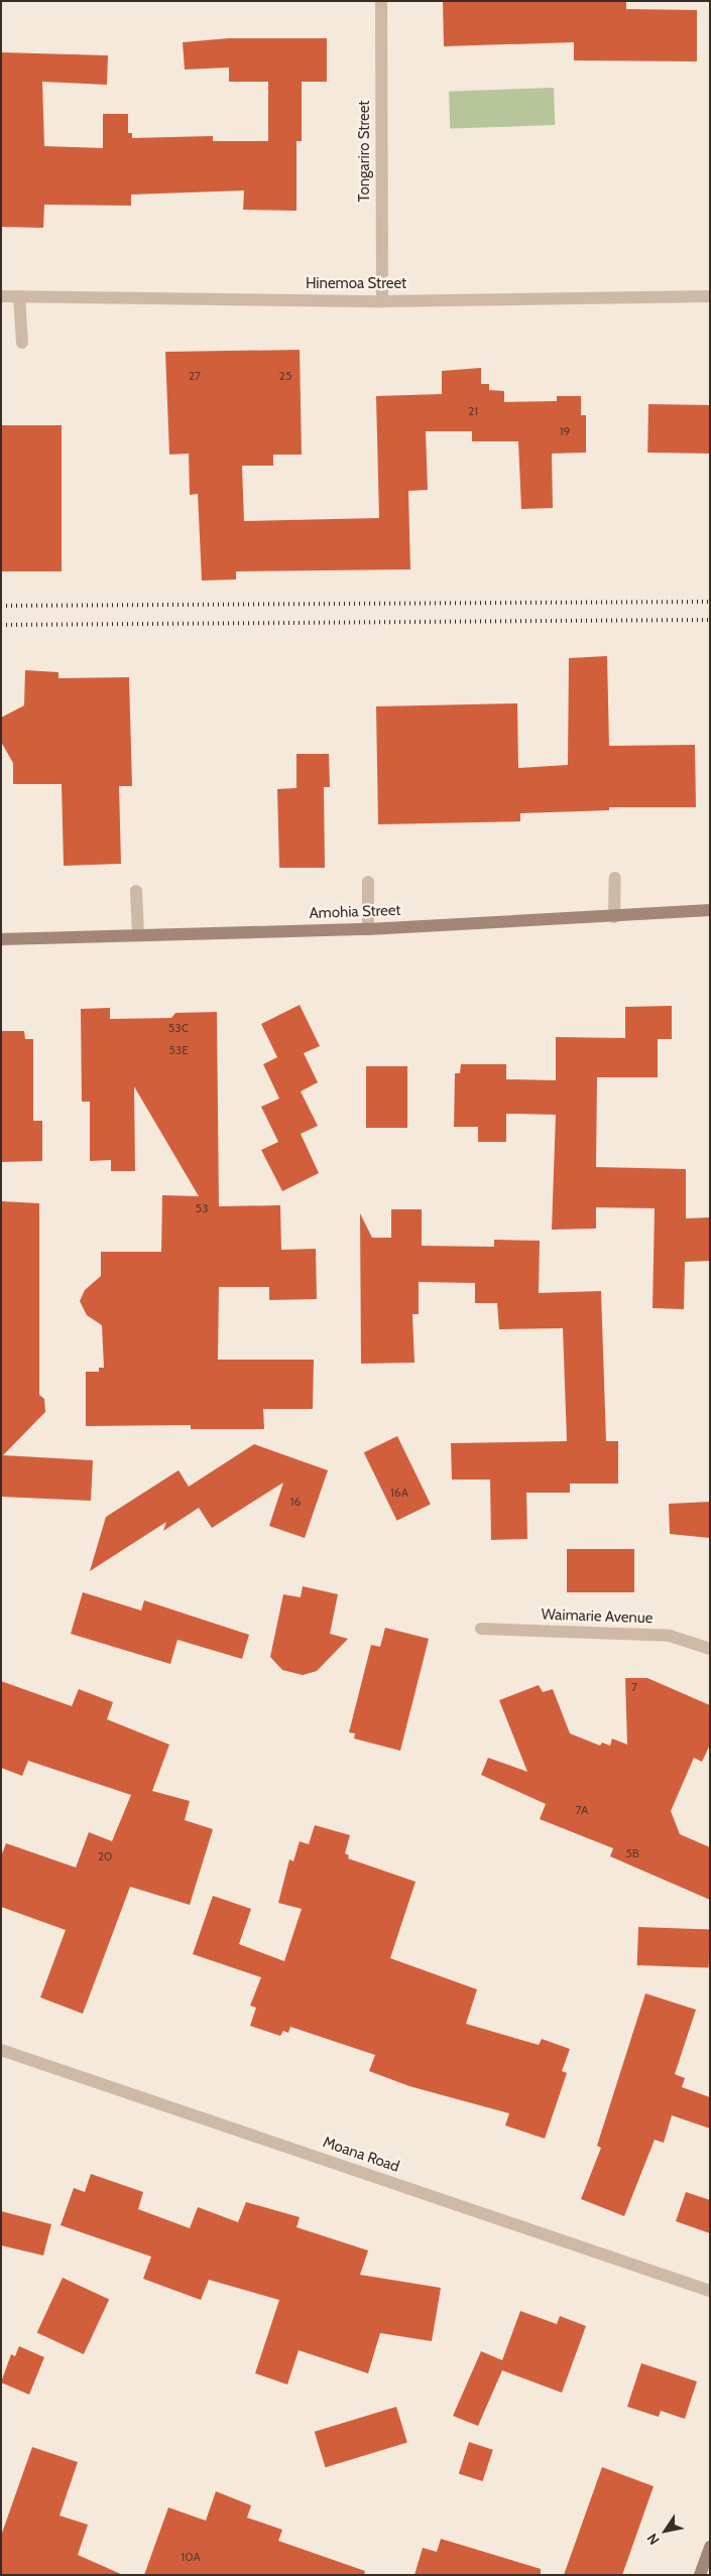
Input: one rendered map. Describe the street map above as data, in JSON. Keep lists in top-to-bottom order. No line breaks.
{"streets":{"main road":["Amohia Street"],"street":["Tongariro Street","Hinemoa Street","Waimarie Avenue","Moana Road"]},"crossings":[["Tongariro Street","Hinemoa Street"]],"house_numbers":["27","25","21","19","53C","53E","53","16A","16","7","7A","5B","20","10A"],"north":"bottom left"}
